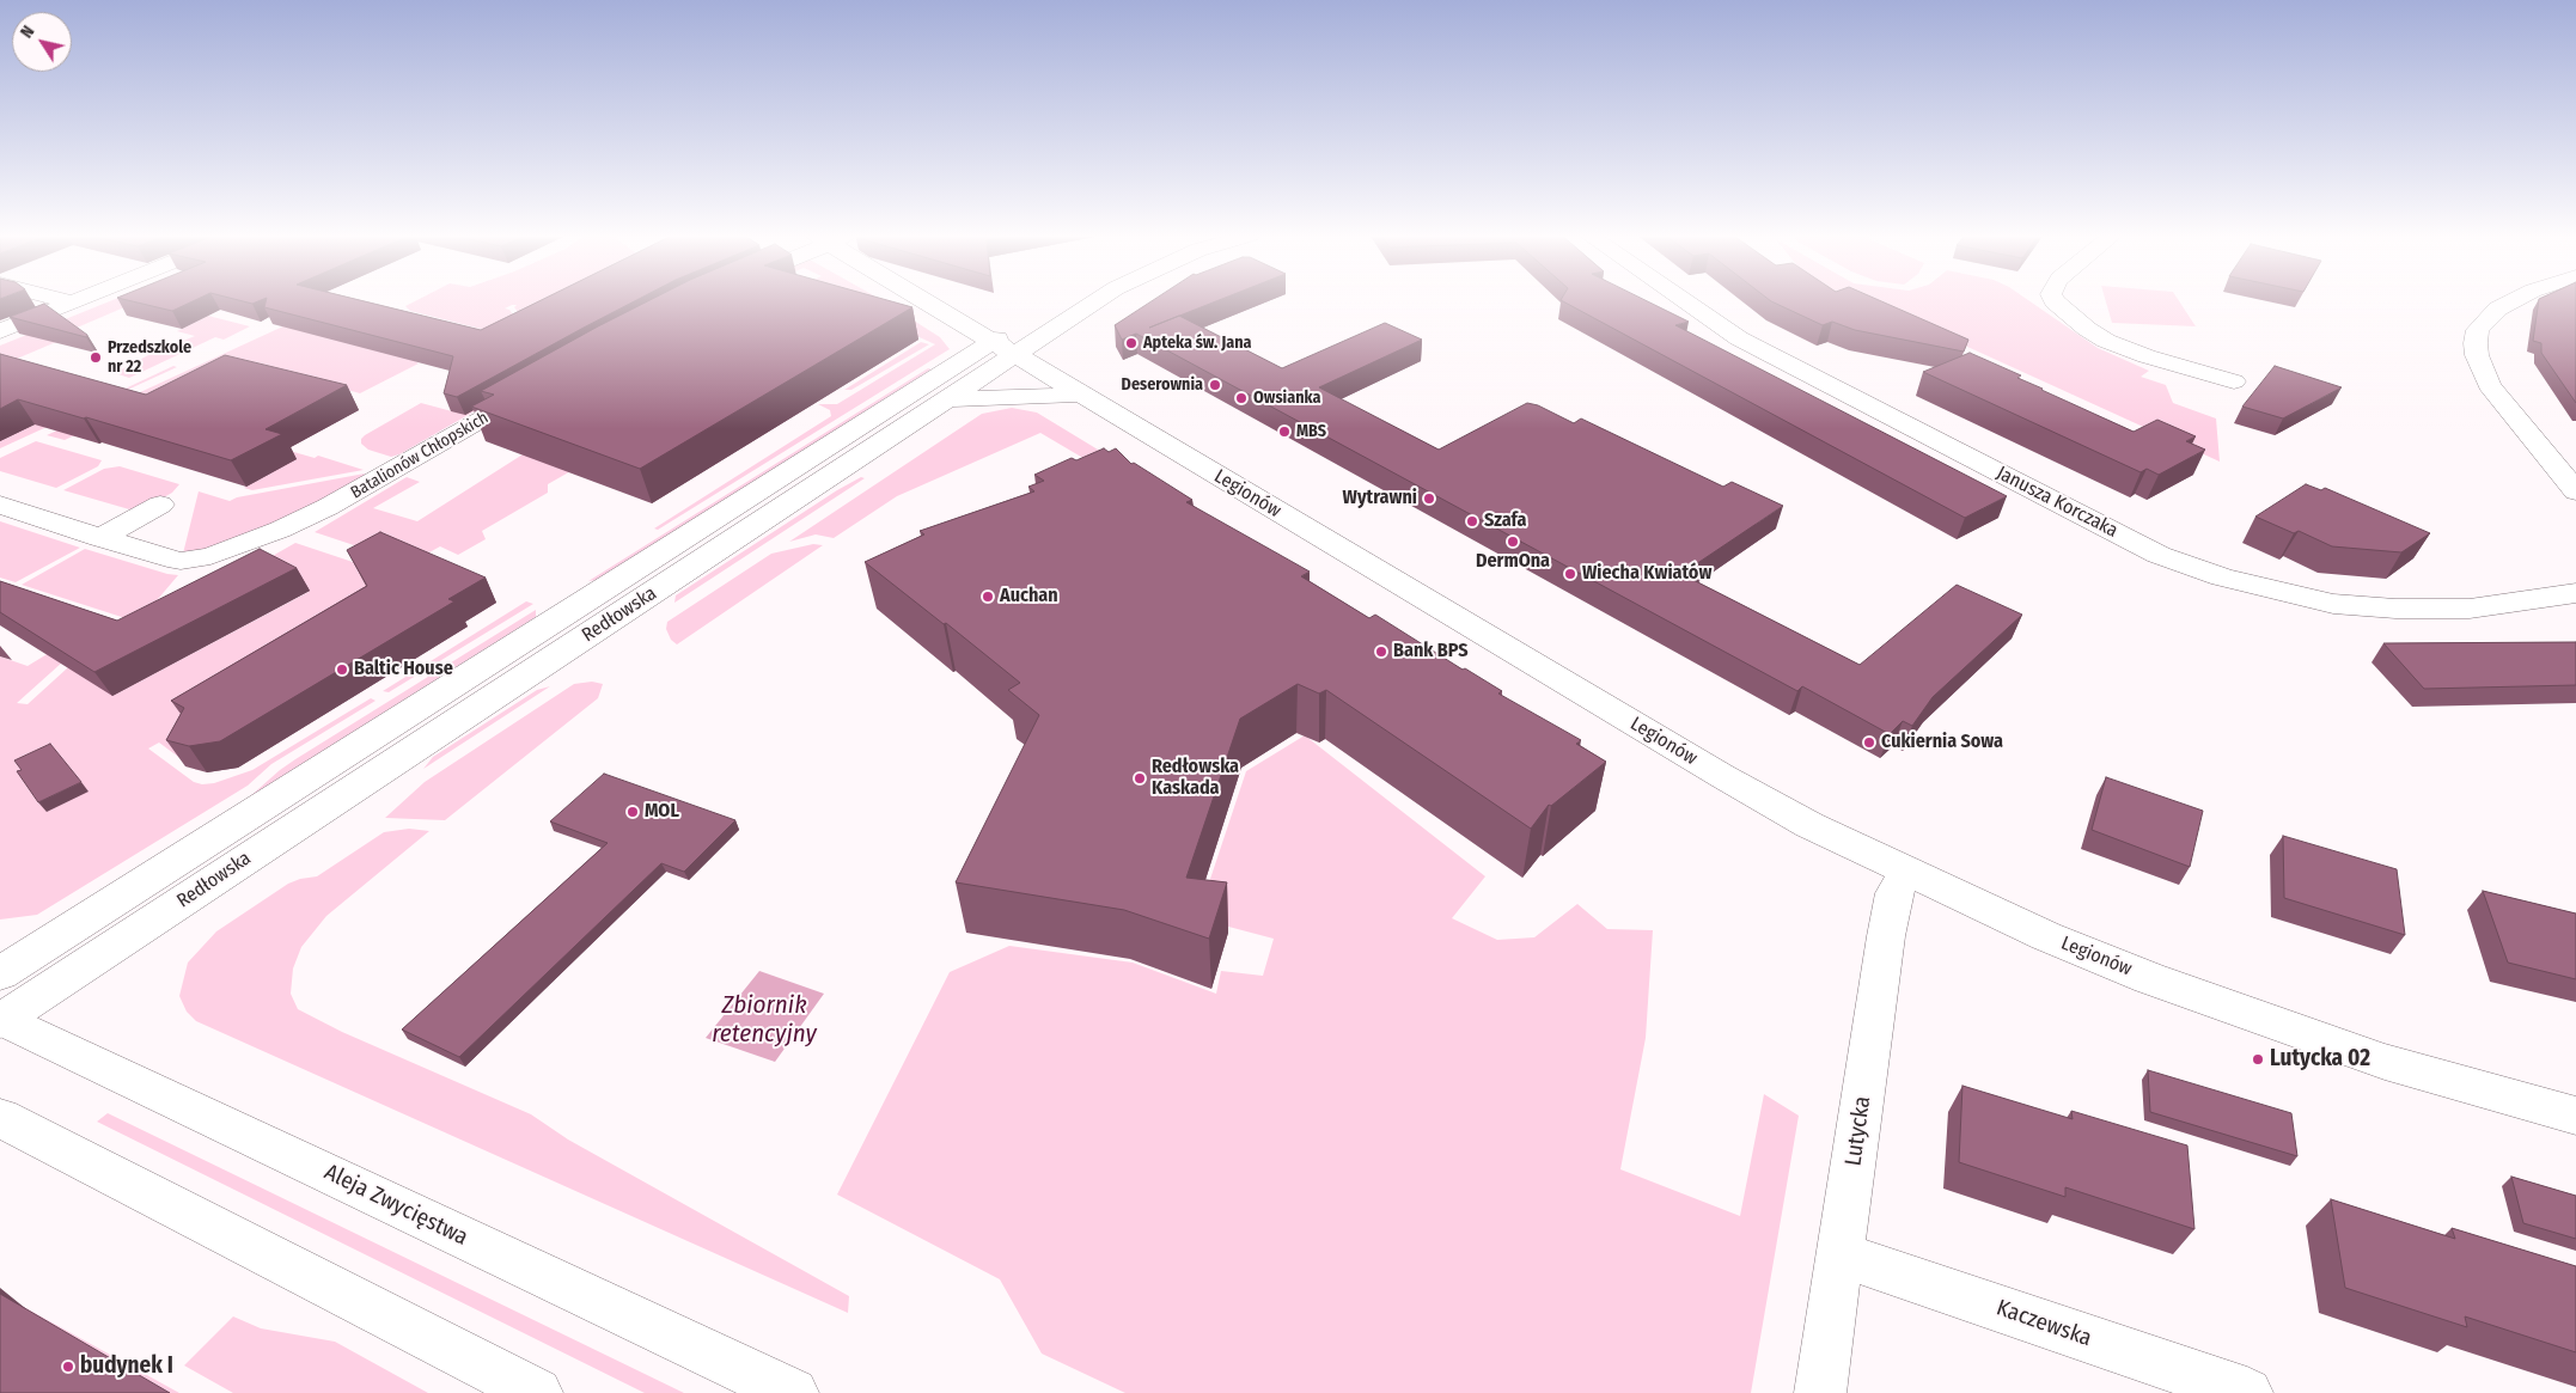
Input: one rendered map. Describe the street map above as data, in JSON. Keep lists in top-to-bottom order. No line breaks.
{"streets":{"street":["Batalionów Chłopskich","Legionów","Janusza Korczaka","Redłowska","Lutycka","Aleja Zwycięstwa","Kaczewska"]},"crossings":[["Legionów","Redłowska"],["Legionów","Lutycka"],["Redłowska","Aleja Zwycięstwa"],["Lutycka","Kaczewska"]],"water":["Zbiornik retencyjny"],"places":["Apteka św. Jana","Przedszkole nr 22","Deserownia","Owsianka","MBS","Wytrawni","Szafa","DermOna","Wiecha Kwiatów","Auchan","Bank BPS","Baltic House","Cukiernia Sowa","Redłowska Kaskada","MOL","Lutycka 02","budynek I"],"north":"top left"}
